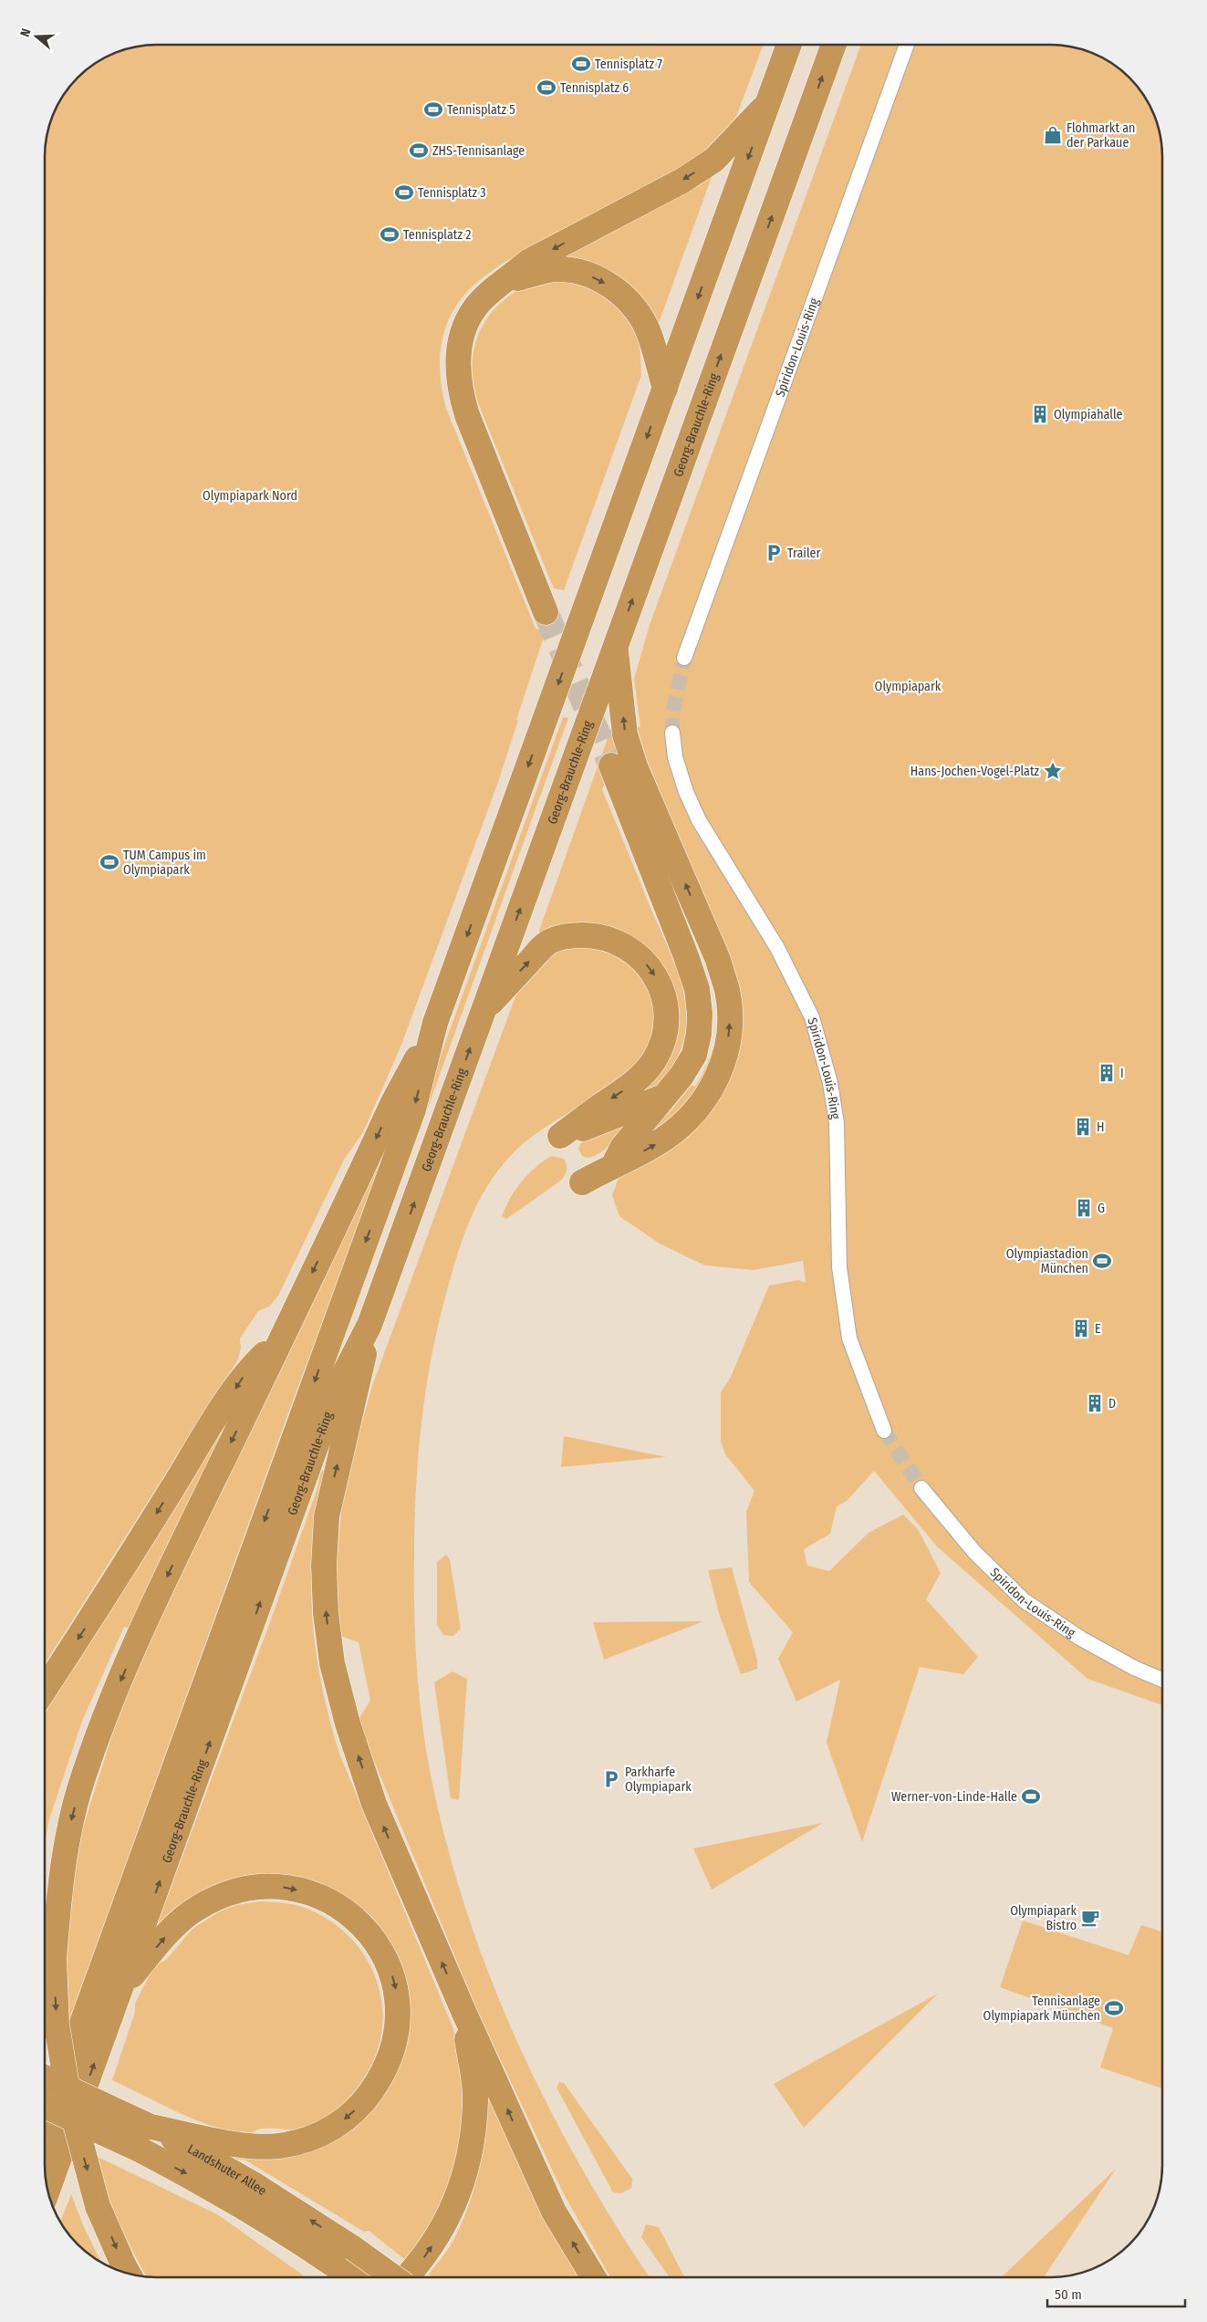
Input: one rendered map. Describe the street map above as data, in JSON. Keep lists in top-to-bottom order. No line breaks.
{"streets":{"highway":["Georg-Brauchle-Ring","Landshuter Allee"],"street":["Spiridon-Louis-Ring"]},"parks":["Olympiapark Nord","Olympiapark"],"places":{"sports":["Tennisplatz 7","Tennisplatz 6","Tennisplatz 5","ZHS-Tennisanlage","Tennisplatz 3","Tennisplatz 2","TUM Campus im Olympiapark","Olympiastadion München","Werner-von-Linde-Halle","Tennisanlage Olympiapark München"],"shop":["Flohmarkt an der Parkaue"],"building":["Olympiahalle","I","H","G","E","D"],"parking":["Trailer","Parkharfe Olympiapark"],"place":["Hans-Jochen-Vogel-Platz"],"cafe":["Olympiapark Bistro"]},"scale_bar":"50 m","north":"left"}
